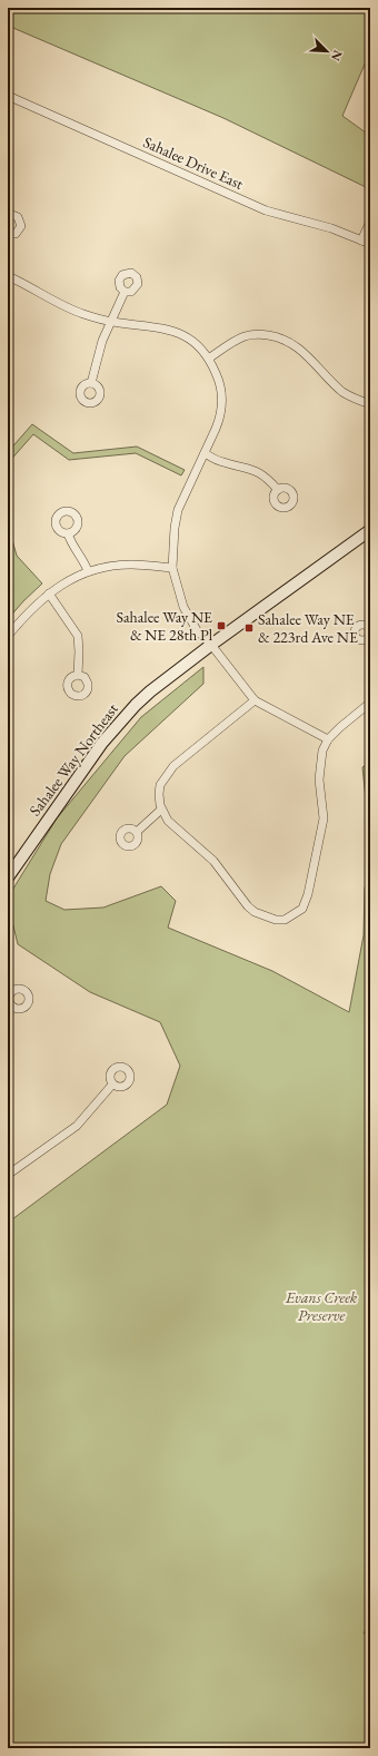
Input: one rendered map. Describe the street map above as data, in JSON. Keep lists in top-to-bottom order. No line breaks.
{"streets":{"main road":["Sahalee Way Northeast"],"street":["Sahalee Drive East"]},"parks":["Evans Creek Preserve"],"places":{"transit":["Sahalee Way NE & NE 28th Pl","Sahalee Way NE & 223rd Ave NE"]},"north":"bottom right"}
